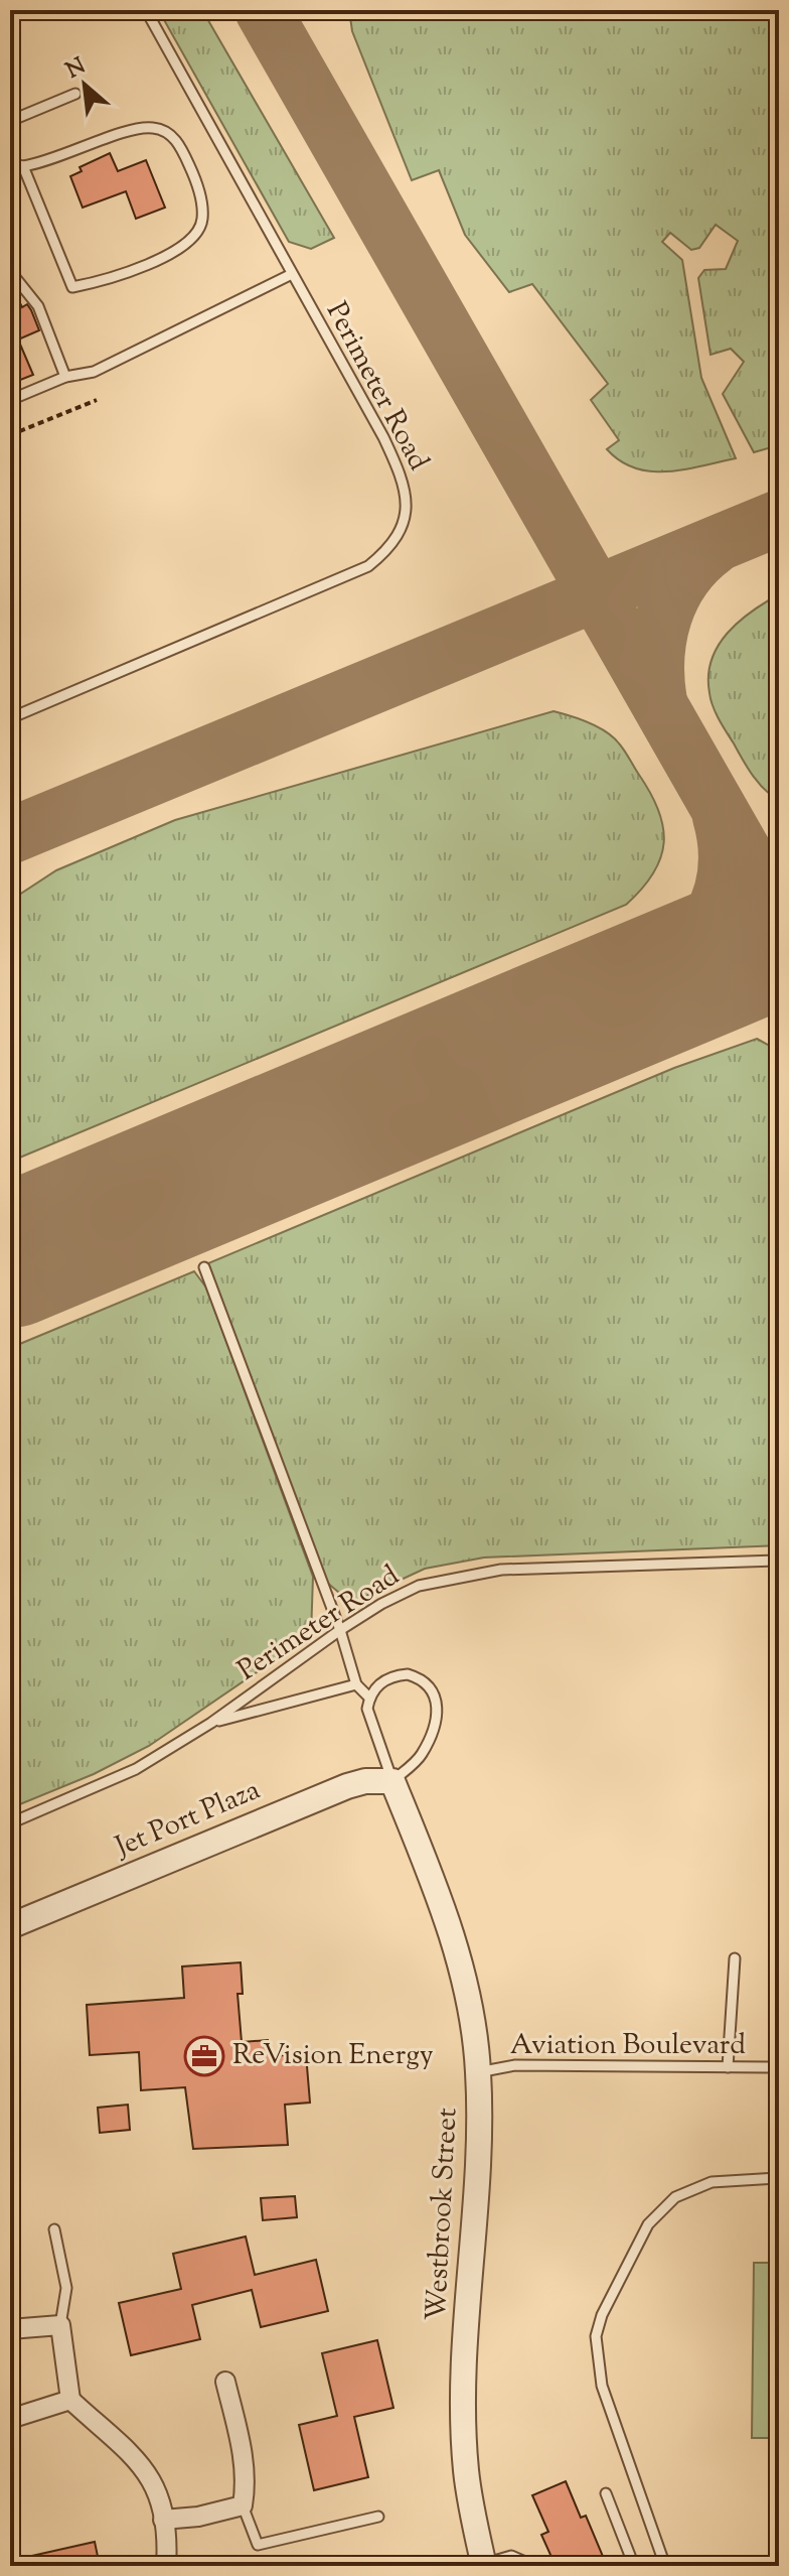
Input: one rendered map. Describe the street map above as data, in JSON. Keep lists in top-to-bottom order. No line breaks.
{"streets":{"street":["Jet Port Plaza","Westbrook Street"],"lane":["Perimeter Road","Aviation Boulevard"]},"crossings":[["Jet Port Plaza","Westbrook Street"],["Aviation Boulevard","Westbrook Street"]],"places":{"office":["ReVision Energy"]},"north":"top left"}
